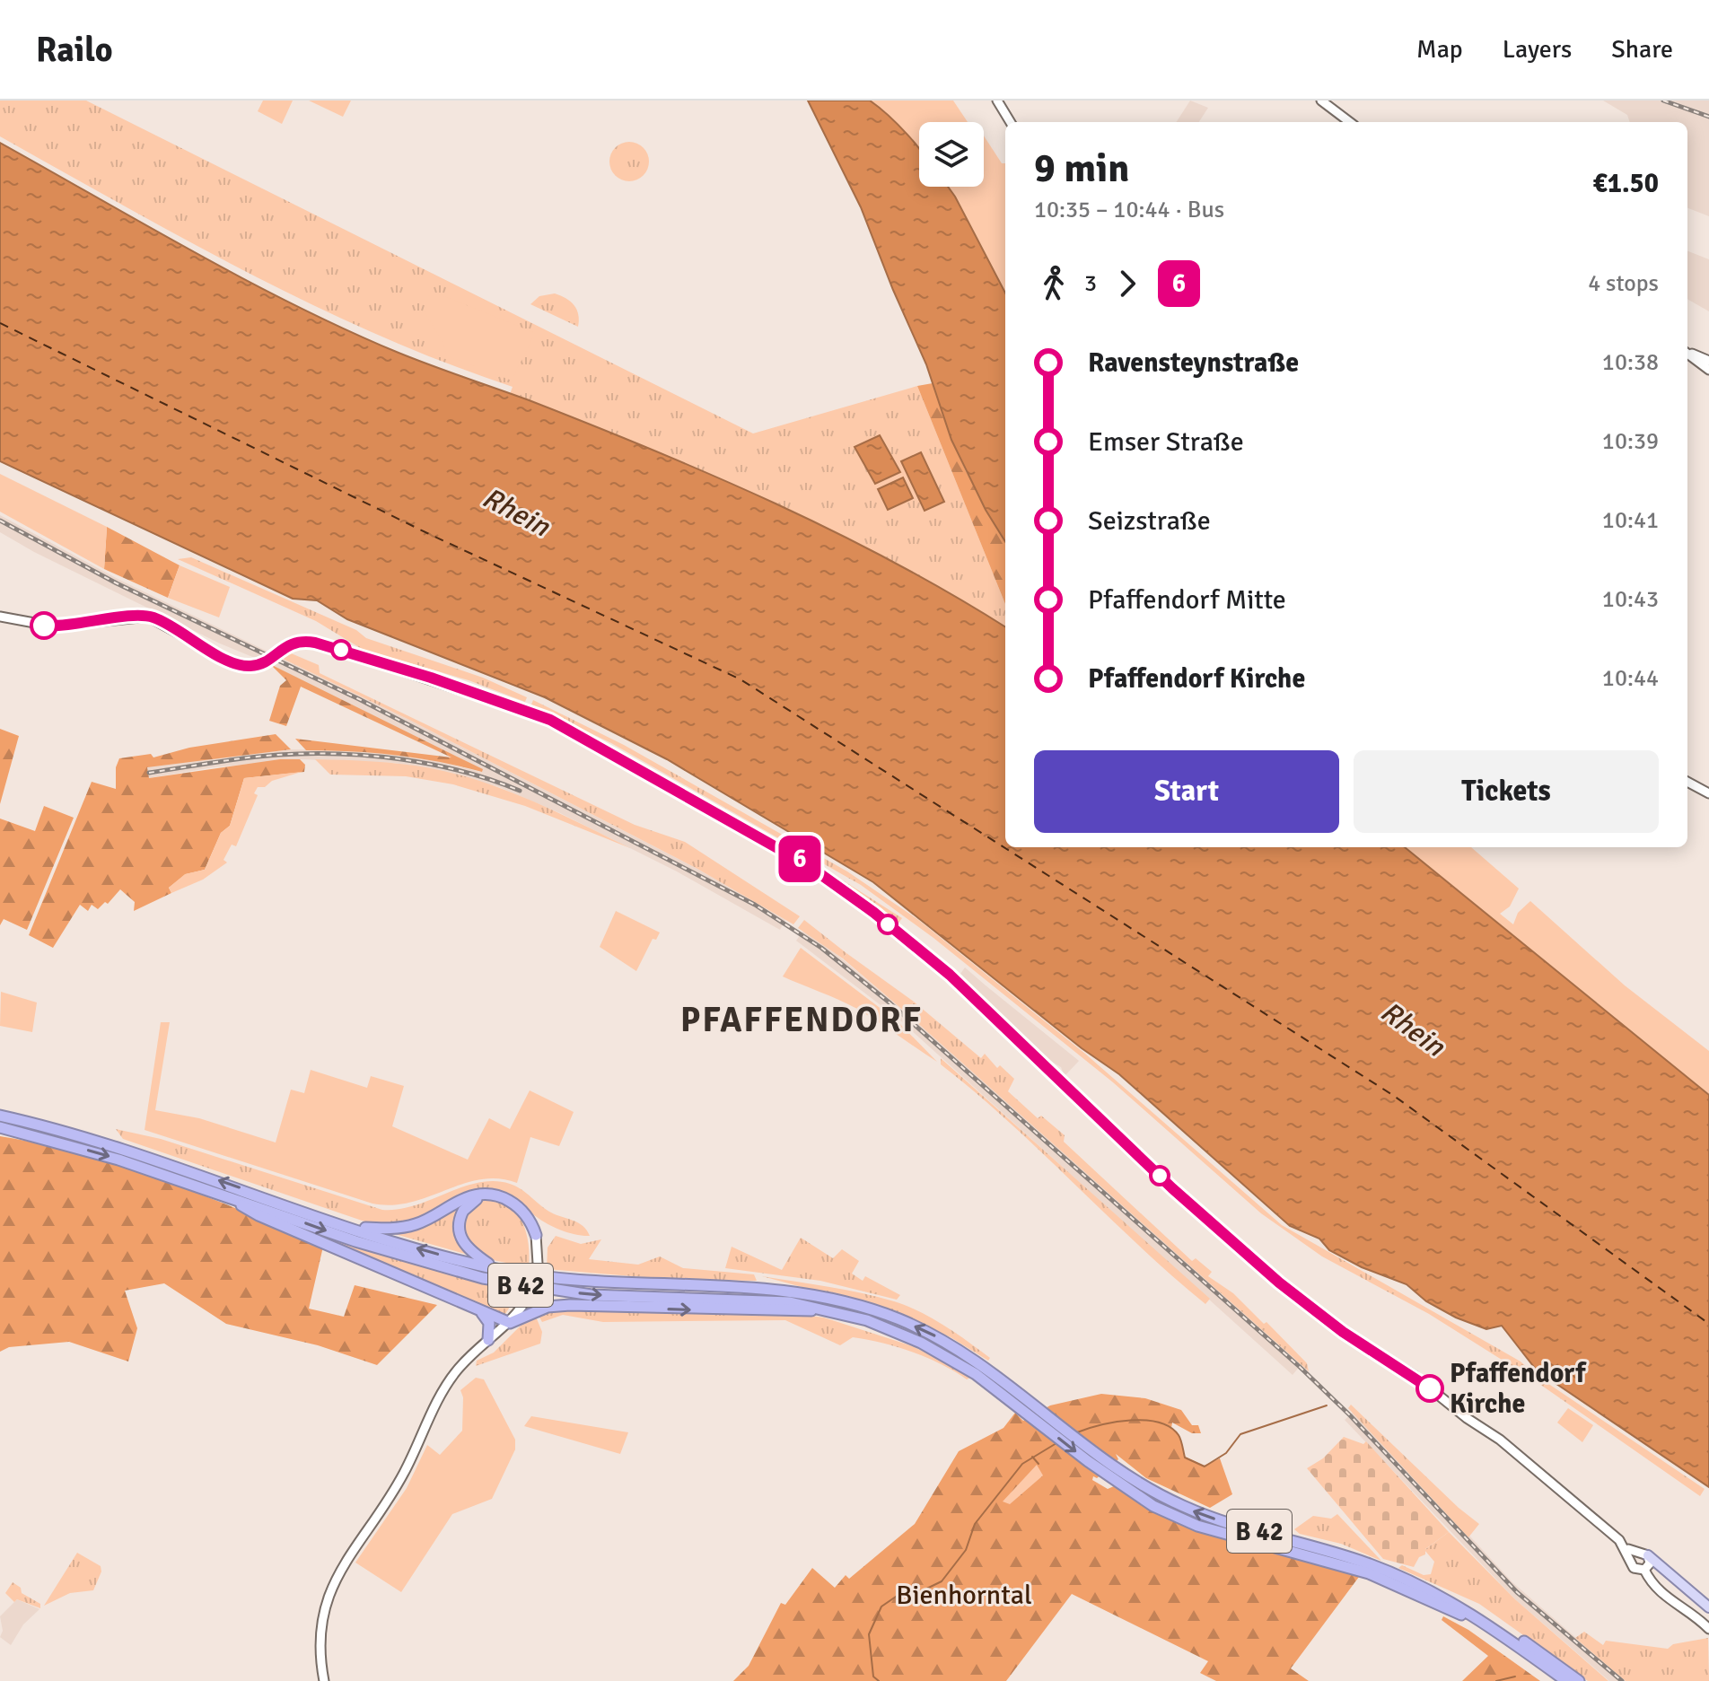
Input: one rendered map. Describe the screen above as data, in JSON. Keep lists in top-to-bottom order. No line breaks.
{"streets":{"highway":["B 42"]},"districts":["PFAFFENDORF"],"water":["Rhein"],"parks":["Bienhorntal"],"places":["Pfaffendorf Kirche"],"lines":["bus line 6"],"page":{"header":"Railo","nav":["Map","Layers","Share"],"on_map":"6","heading":["9 min","10:35 – 10:44 · Bus","€1.50"],"legs":["3","6","4 stops"],"list":[{"name":"Ravensteynstraße","value":"10:38"},{"name":"Emser Straße","value":"10:39"},{"name":"Seizstraße","value":"10:41"},{"name":"Pfaffendorf Mitte","value":"10:43"},{"name":"Pfaffendorf Kirche","value":"10:44"}],"buttons":["Start","Tickets"]}}
